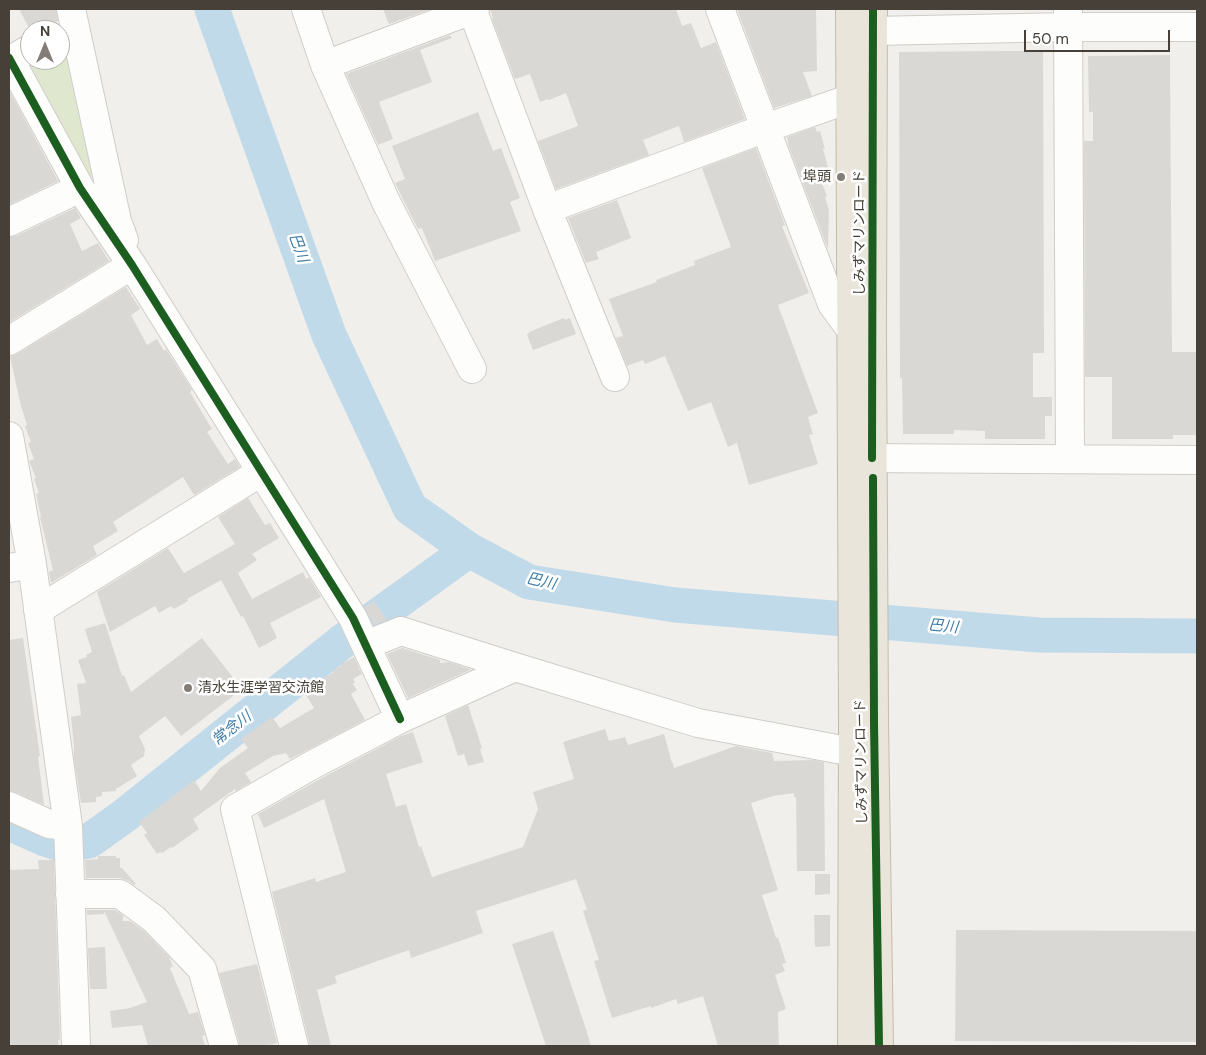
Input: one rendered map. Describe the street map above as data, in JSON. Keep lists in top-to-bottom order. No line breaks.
{"streets":{"highway":["しみずマリンロード"]},"water":["巴川","常念川"],"places":["埠頭","清水生涯学習交流館"],"scale_bar":"50 m","north":"top"}
